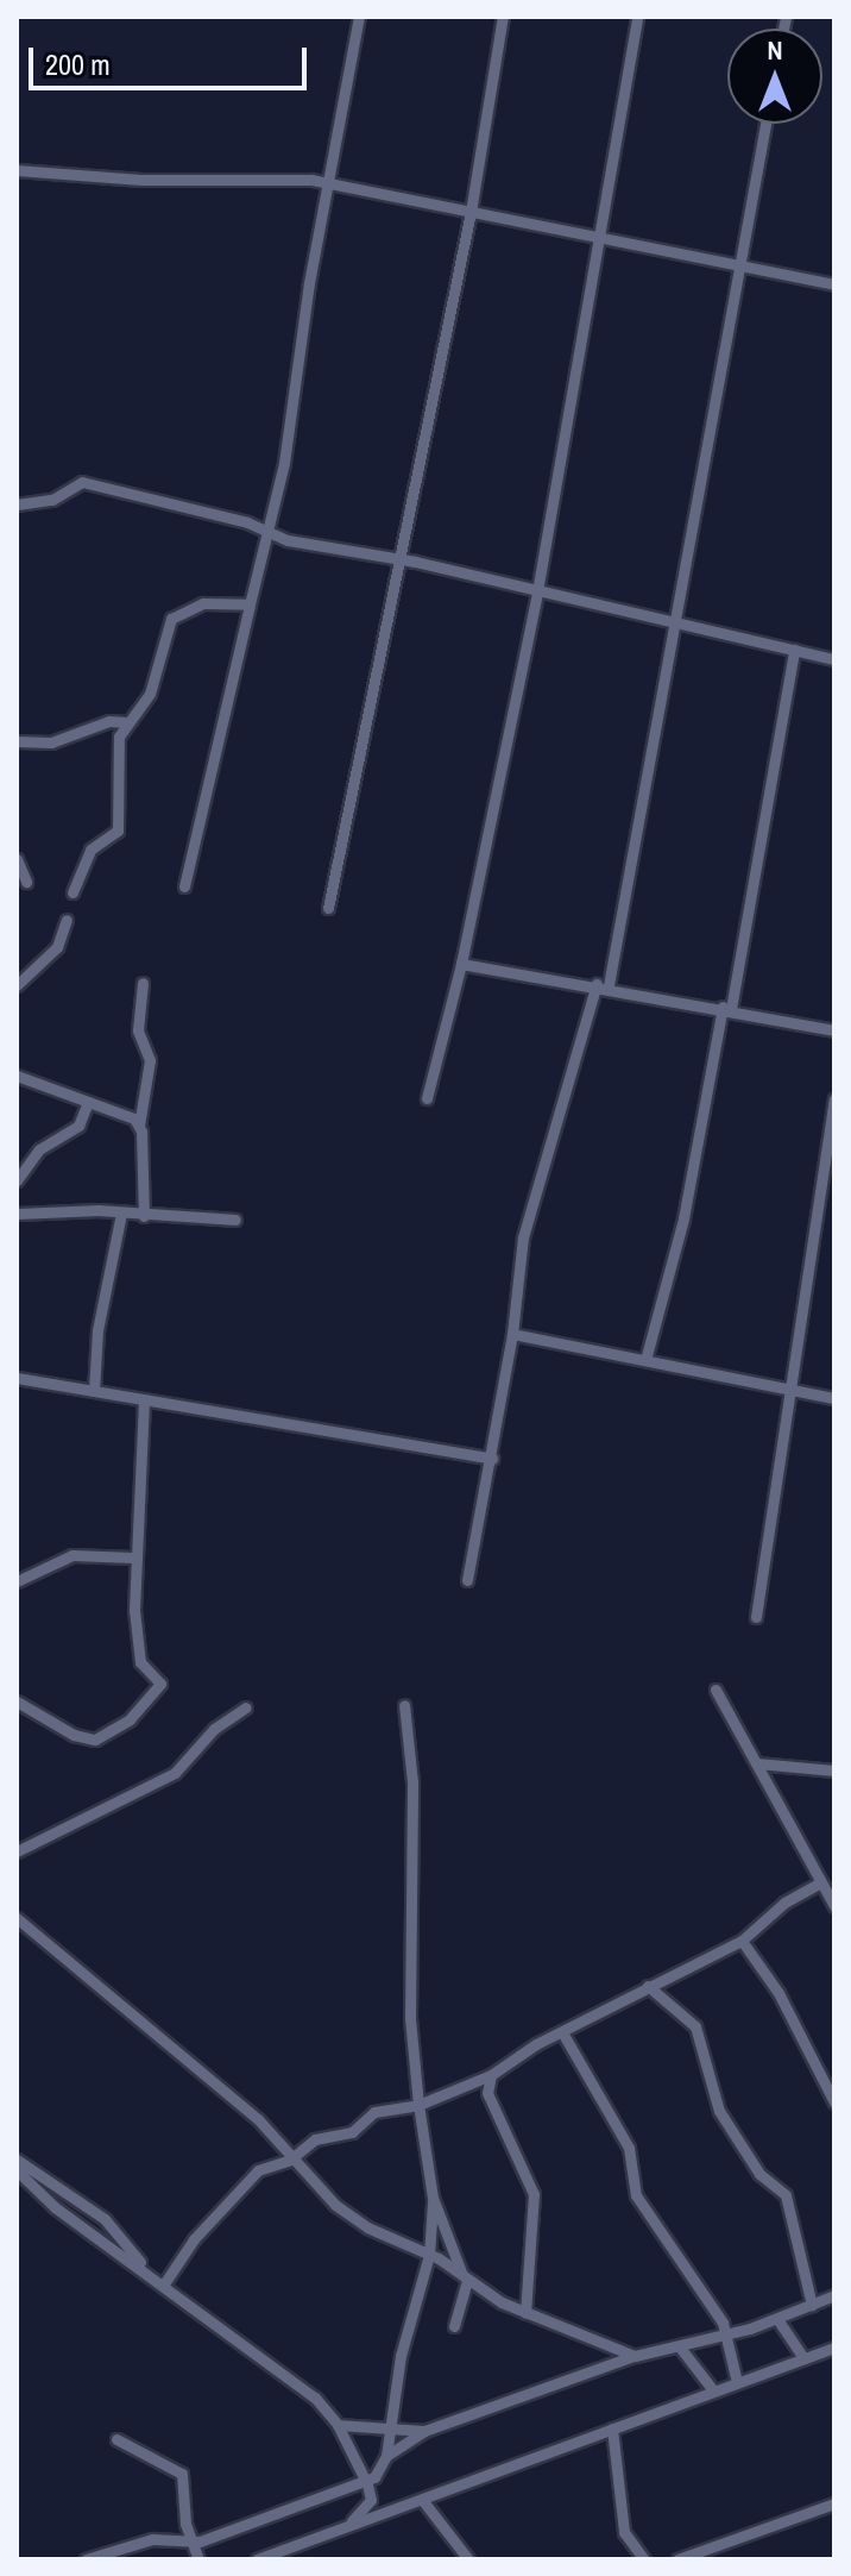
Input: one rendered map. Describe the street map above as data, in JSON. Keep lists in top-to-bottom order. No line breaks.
{"scale_bar":"200 m","north":"top"}
